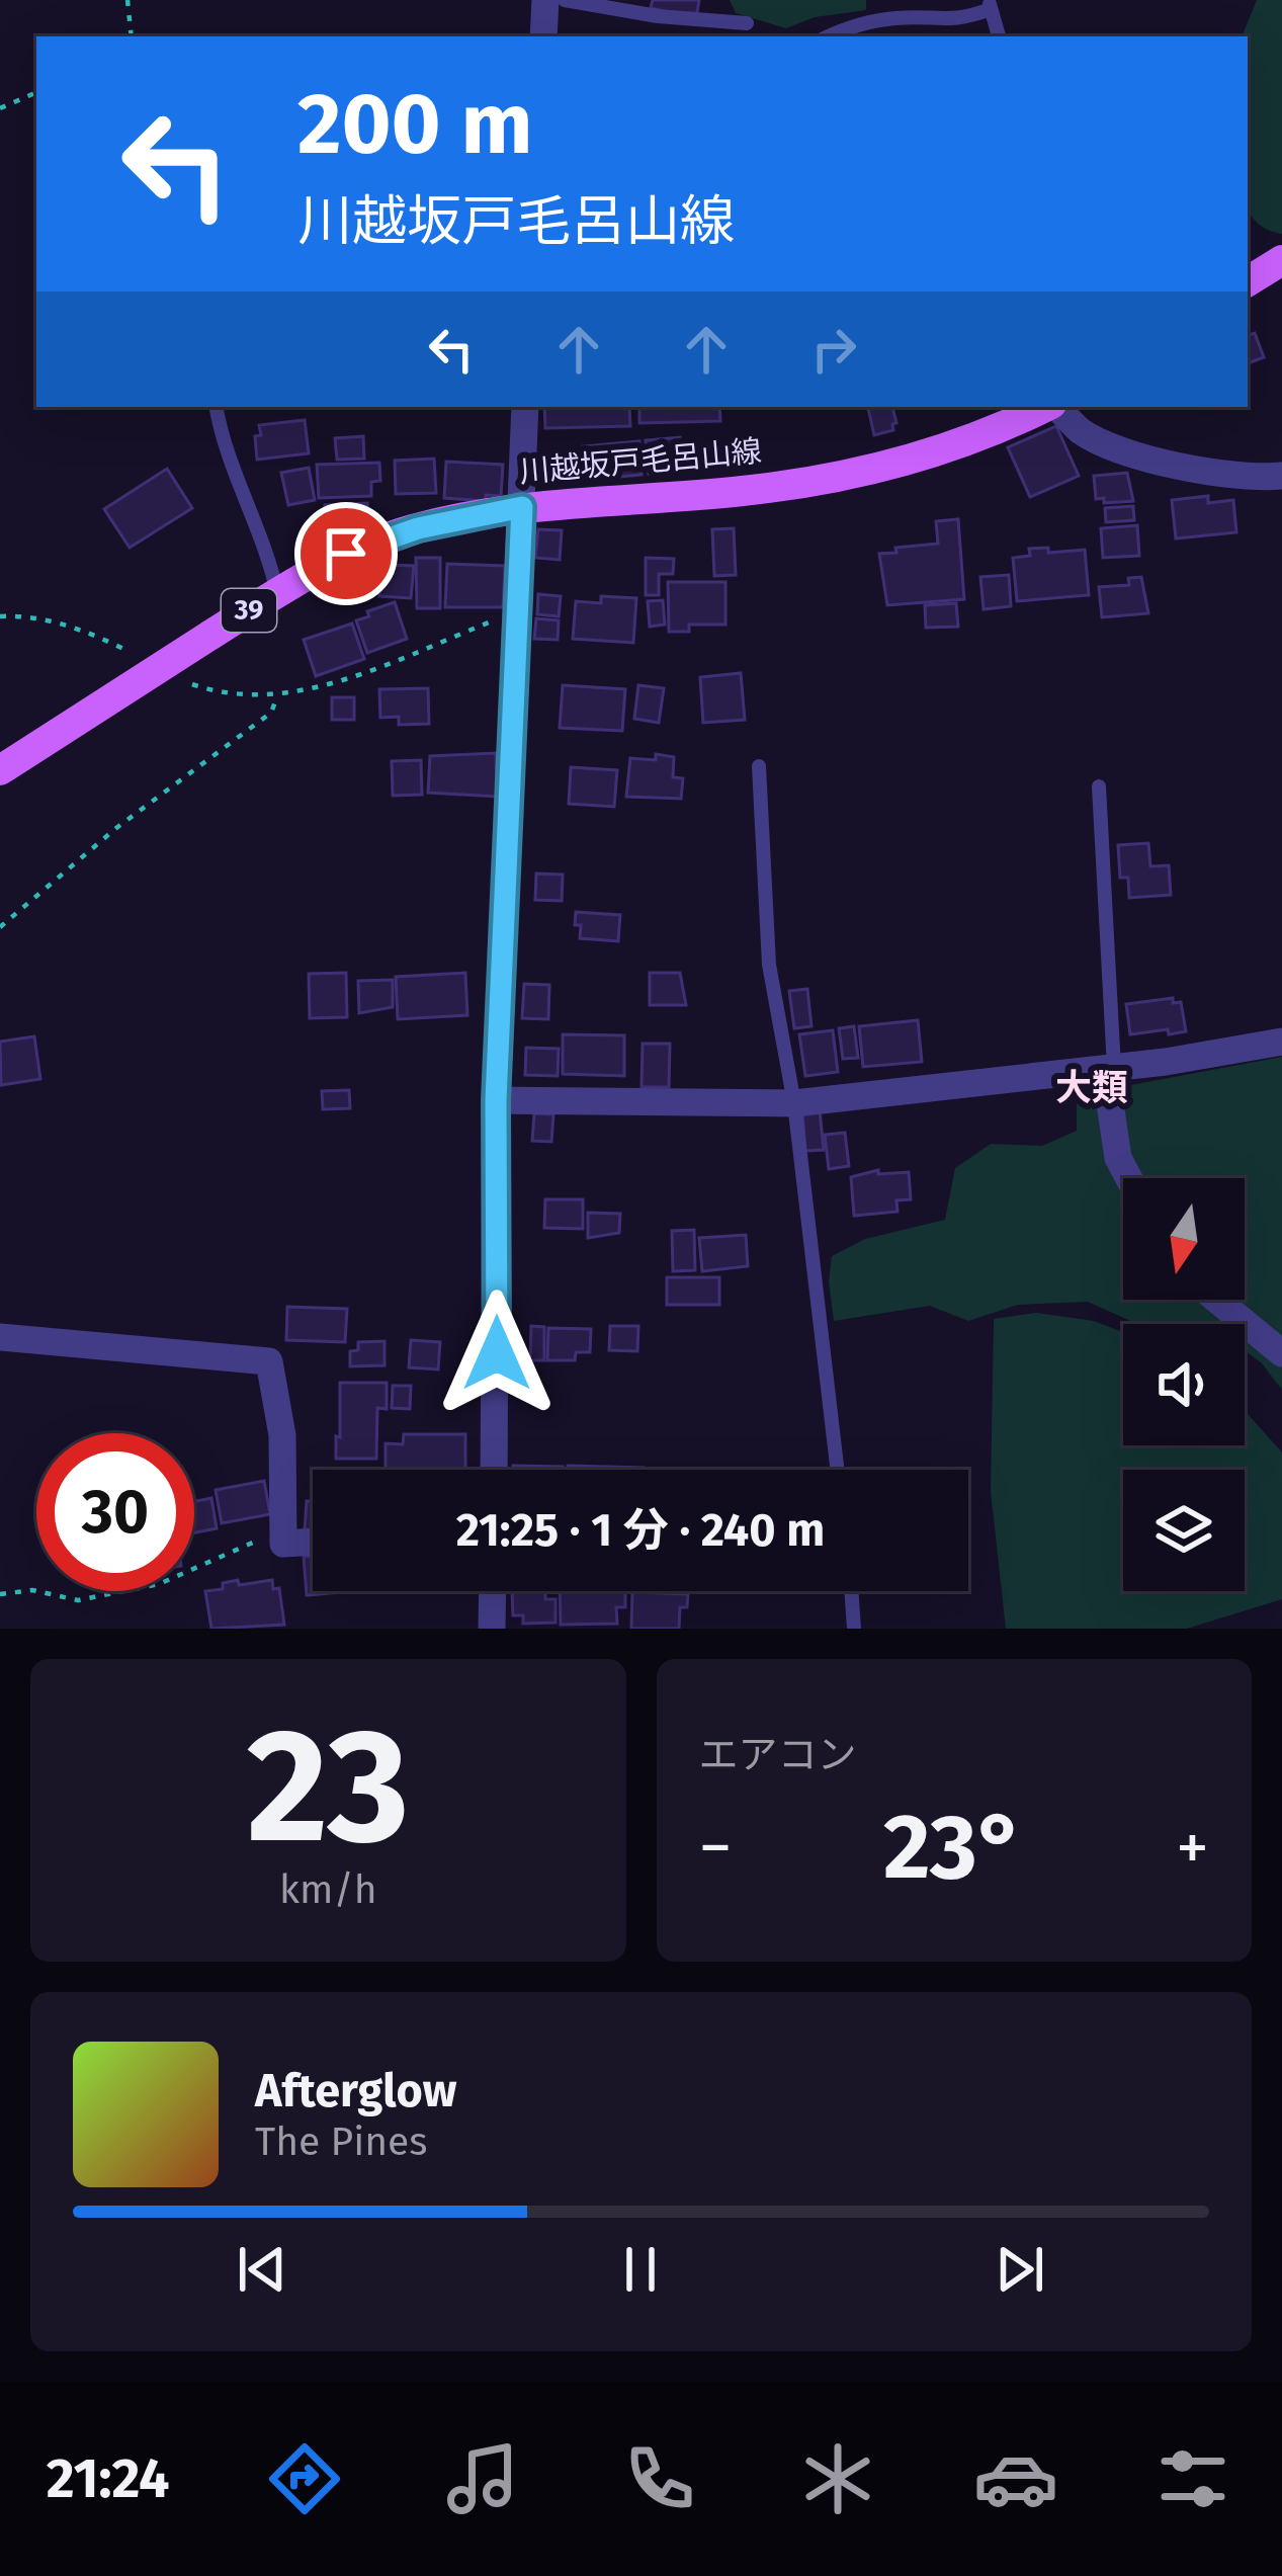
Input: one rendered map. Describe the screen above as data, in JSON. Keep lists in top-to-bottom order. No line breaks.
{"streets":{"main road":["川越坂戸毛呂山線","39"]},"districts":["大類"],"north":"bottom","page":{"turn":["200 m","川越坂戸毛呂山線"],"limit":"30","trip":"21:25 · 1 分 · 240 m","tile":[["23","km/h"],"エアコン"],"heat":["−","23°","+"],"song":["Afterglow","The Pines"],"tabs":"21:24"}}
